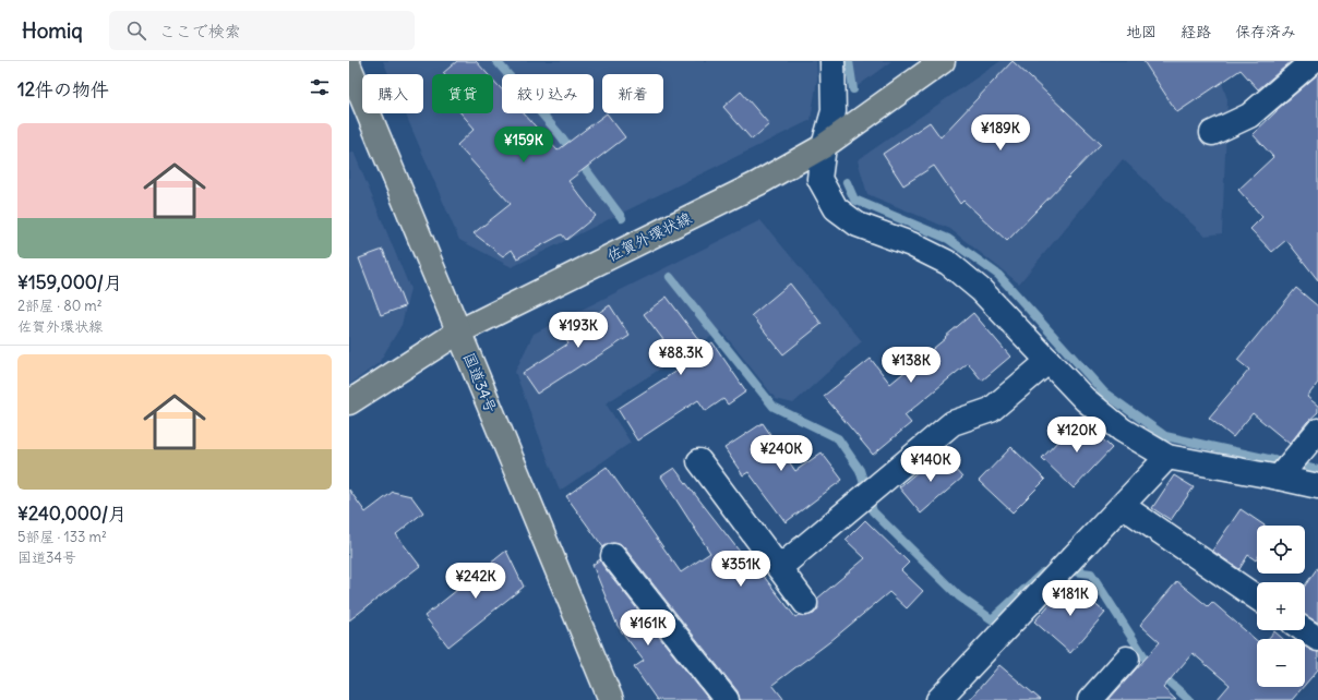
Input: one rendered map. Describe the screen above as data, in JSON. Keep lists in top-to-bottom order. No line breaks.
{"streets":{"main road":["佐賀外環状線","国道34号"]},"crossings":[["佐賀外環状線","国道34号"]],"page":{"header":"Homiq","search":"ここで検索","nav":["地図","経路","保存済み"],"heading":"12件の物件","chip":["購入","賃貸","絞り込み","新着"],"list":[{"name":"¥159,000/月","note":"2部屋 · 80 m² · 佐賀外環状線"},{"name":"¥240,000/月","note":"5部屋 · 133 m² · 国道34号"}],"price":["¥189K","¥159K","¥193K","¥88.3K","¥138K","¥120K","¥240K","¥140K","¥351K","¥242K","¥181K","¥161K"],"map_buttons":["+","−"]}}
